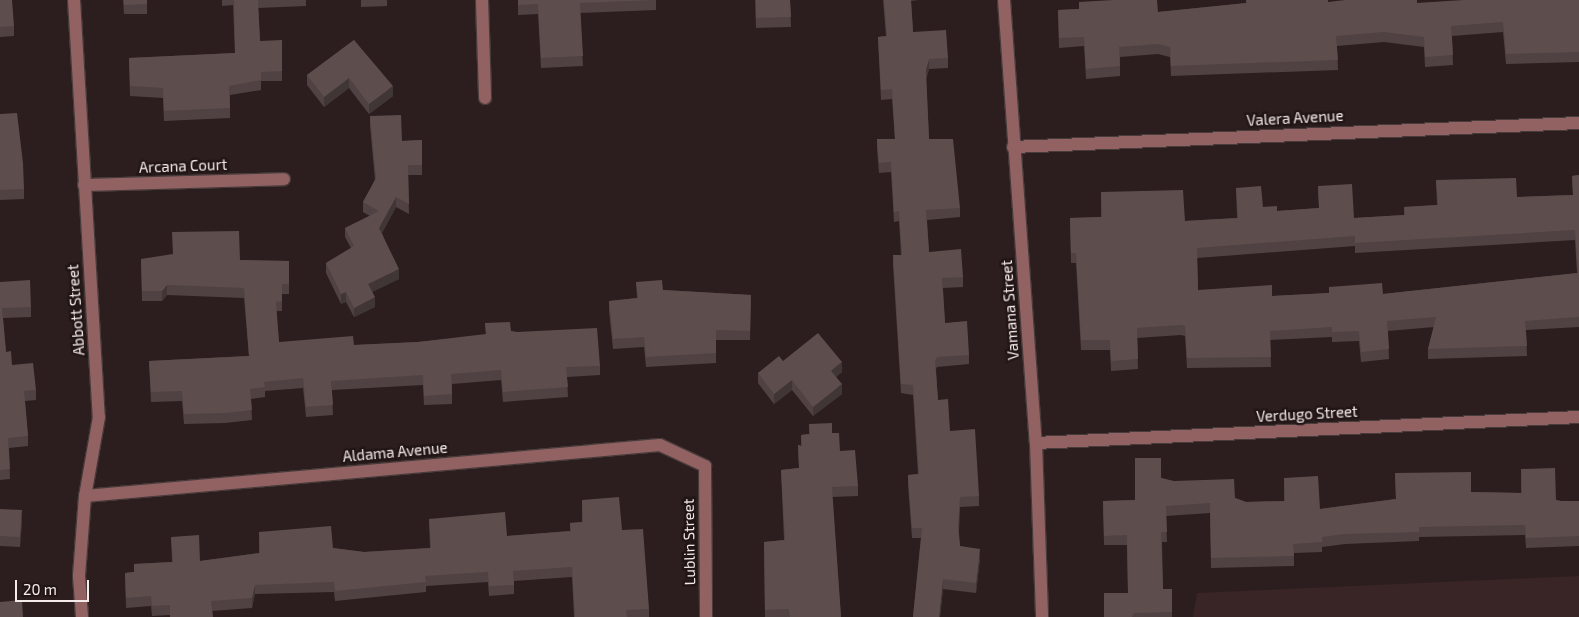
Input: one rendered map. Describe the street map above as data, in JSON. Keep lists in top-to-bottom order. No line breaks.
{"streets":{"street":["Valera Avenue","Arcana Court","Abbott Street","Vamana Street","Verdugo Street","Aldama Avenue","Lublin Street"]},"crossings":[["Valera Avenue","Vamana Street"],["Arcana Court","Abbott Street"],["Abbott Street","Aldama Avenue"],["Vamana Street","Verdugo Street"],["Aldama Avenue","Lublin Street"]],"scale_bar":"20 m"}
